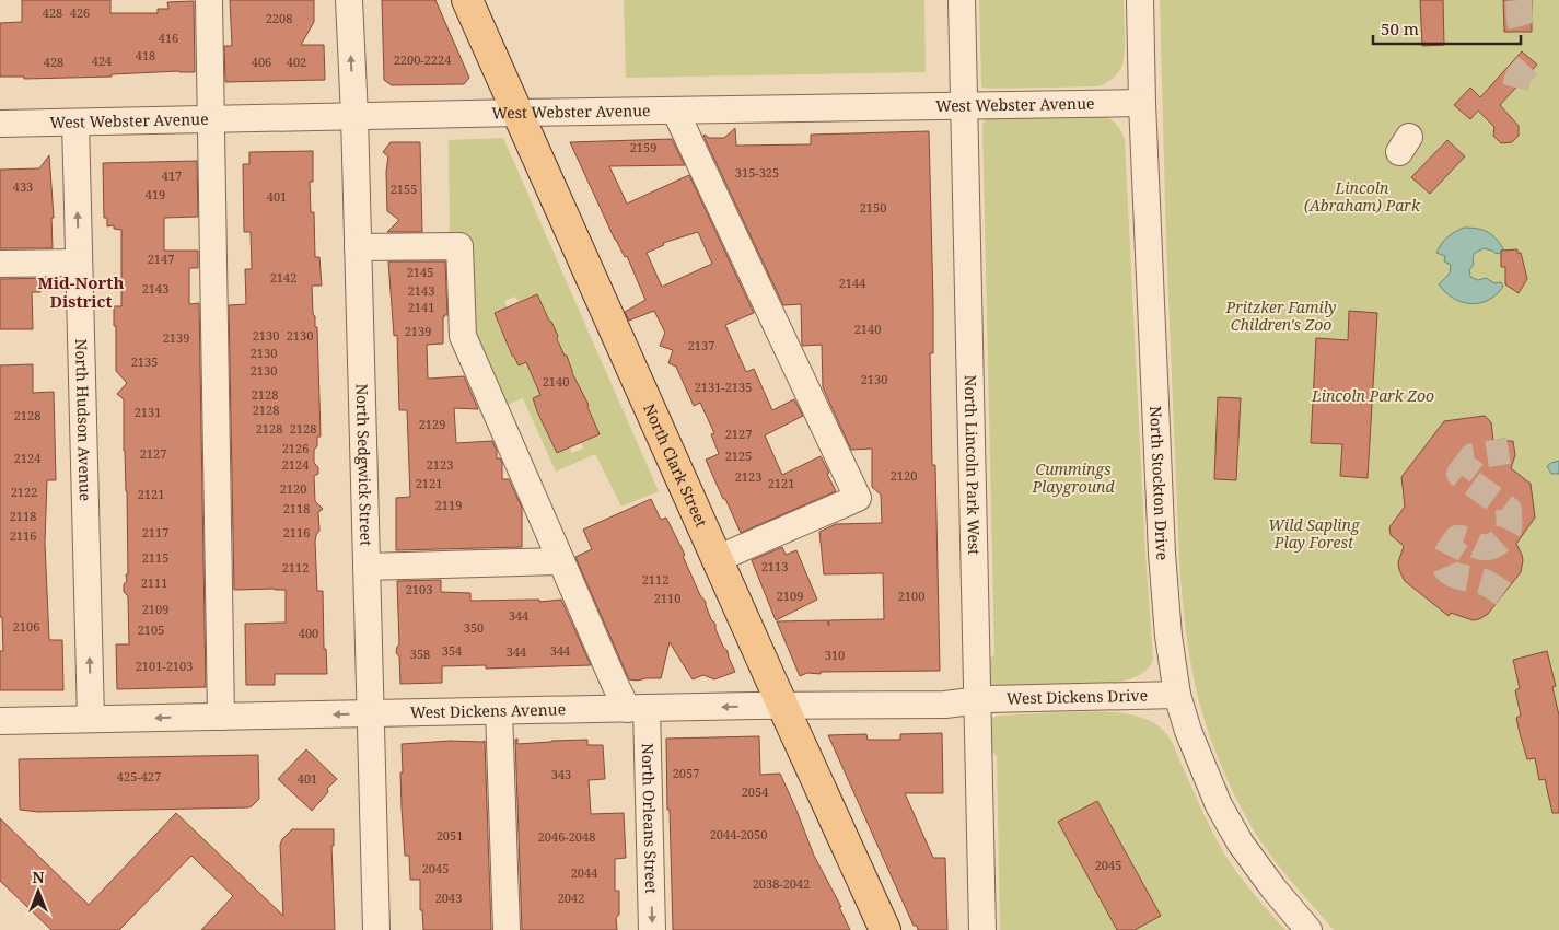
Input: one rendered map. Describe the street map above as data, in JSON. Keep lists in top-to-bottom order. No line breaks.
{"streets":{"main road":["North Clark Street"],"street":["West Webster Avenue","North Hudson Avenue","North Sedgwick Street","North Lincoln Park West","North Stockton Drive","West Dickens Drive","West Dickens Avenue","North Orleans Street"]},"crossings":[["West Webster Avenue","North Hudson Avenue"],["West Webster Avenue","North Sedgwick Street"],["West Webster Avenue","North Clark Street"],["West Webster Avenue","North Lincoln Park West"],["West Webster Avenue","North Stockton Drive"],["North Hudson Avenue","West Dickens Avenue"],["North Sedgwick Street","West Dickens Avenue"],["North Clark Street","West Dickens Avenue"],["North Lincoln Park West","West Dickens Drive"],["North Lincoln Park West","West Dickens Avenue"],["North Stockton Drive","West Dickens Drive"],["West Dickens Drive","West Dickens Avenue"],["West Dickens Avenue","North Orleans Street"]],"one_way":["West Dickens Avenue"],"districts":["Mid-North District"],"parks":["Lincoln (Abraham) Park","Pritzker Family Children's Zoo","Lincoln Park Zoo","Cummings Playground","Wild Sapling Play Forest"],"house_numbers":["428","426","2208","416","418","2200-2224","424","428","406","402","2159","315-325","417","433","2155","419","401","2150","2147","2145","2142","2144","2143","2143","2141","2140","2139","2130","2130","2139","2137","2130","2135","2130","2130","2140","2131-2135","2128","2128","2131","2128","2129","2128","2128","2127","2126","2127","2125","2124","2124","2123","2120","2123","2121","2121","2120","2122","2121","2119","2118","2118","2117","2116","2116","2115","2113","2112","2112","2111","2103","2109","2100","2110","2109","344","2106","350","2105","400","354","344","344","358","310","2101-2103","2057","343","425-427","401","2054","2044-2050","2051","2046-2048","2045","2045","2044","2038-2042","2043","2042"],"scale_bar":"50 m","north":"top"}
